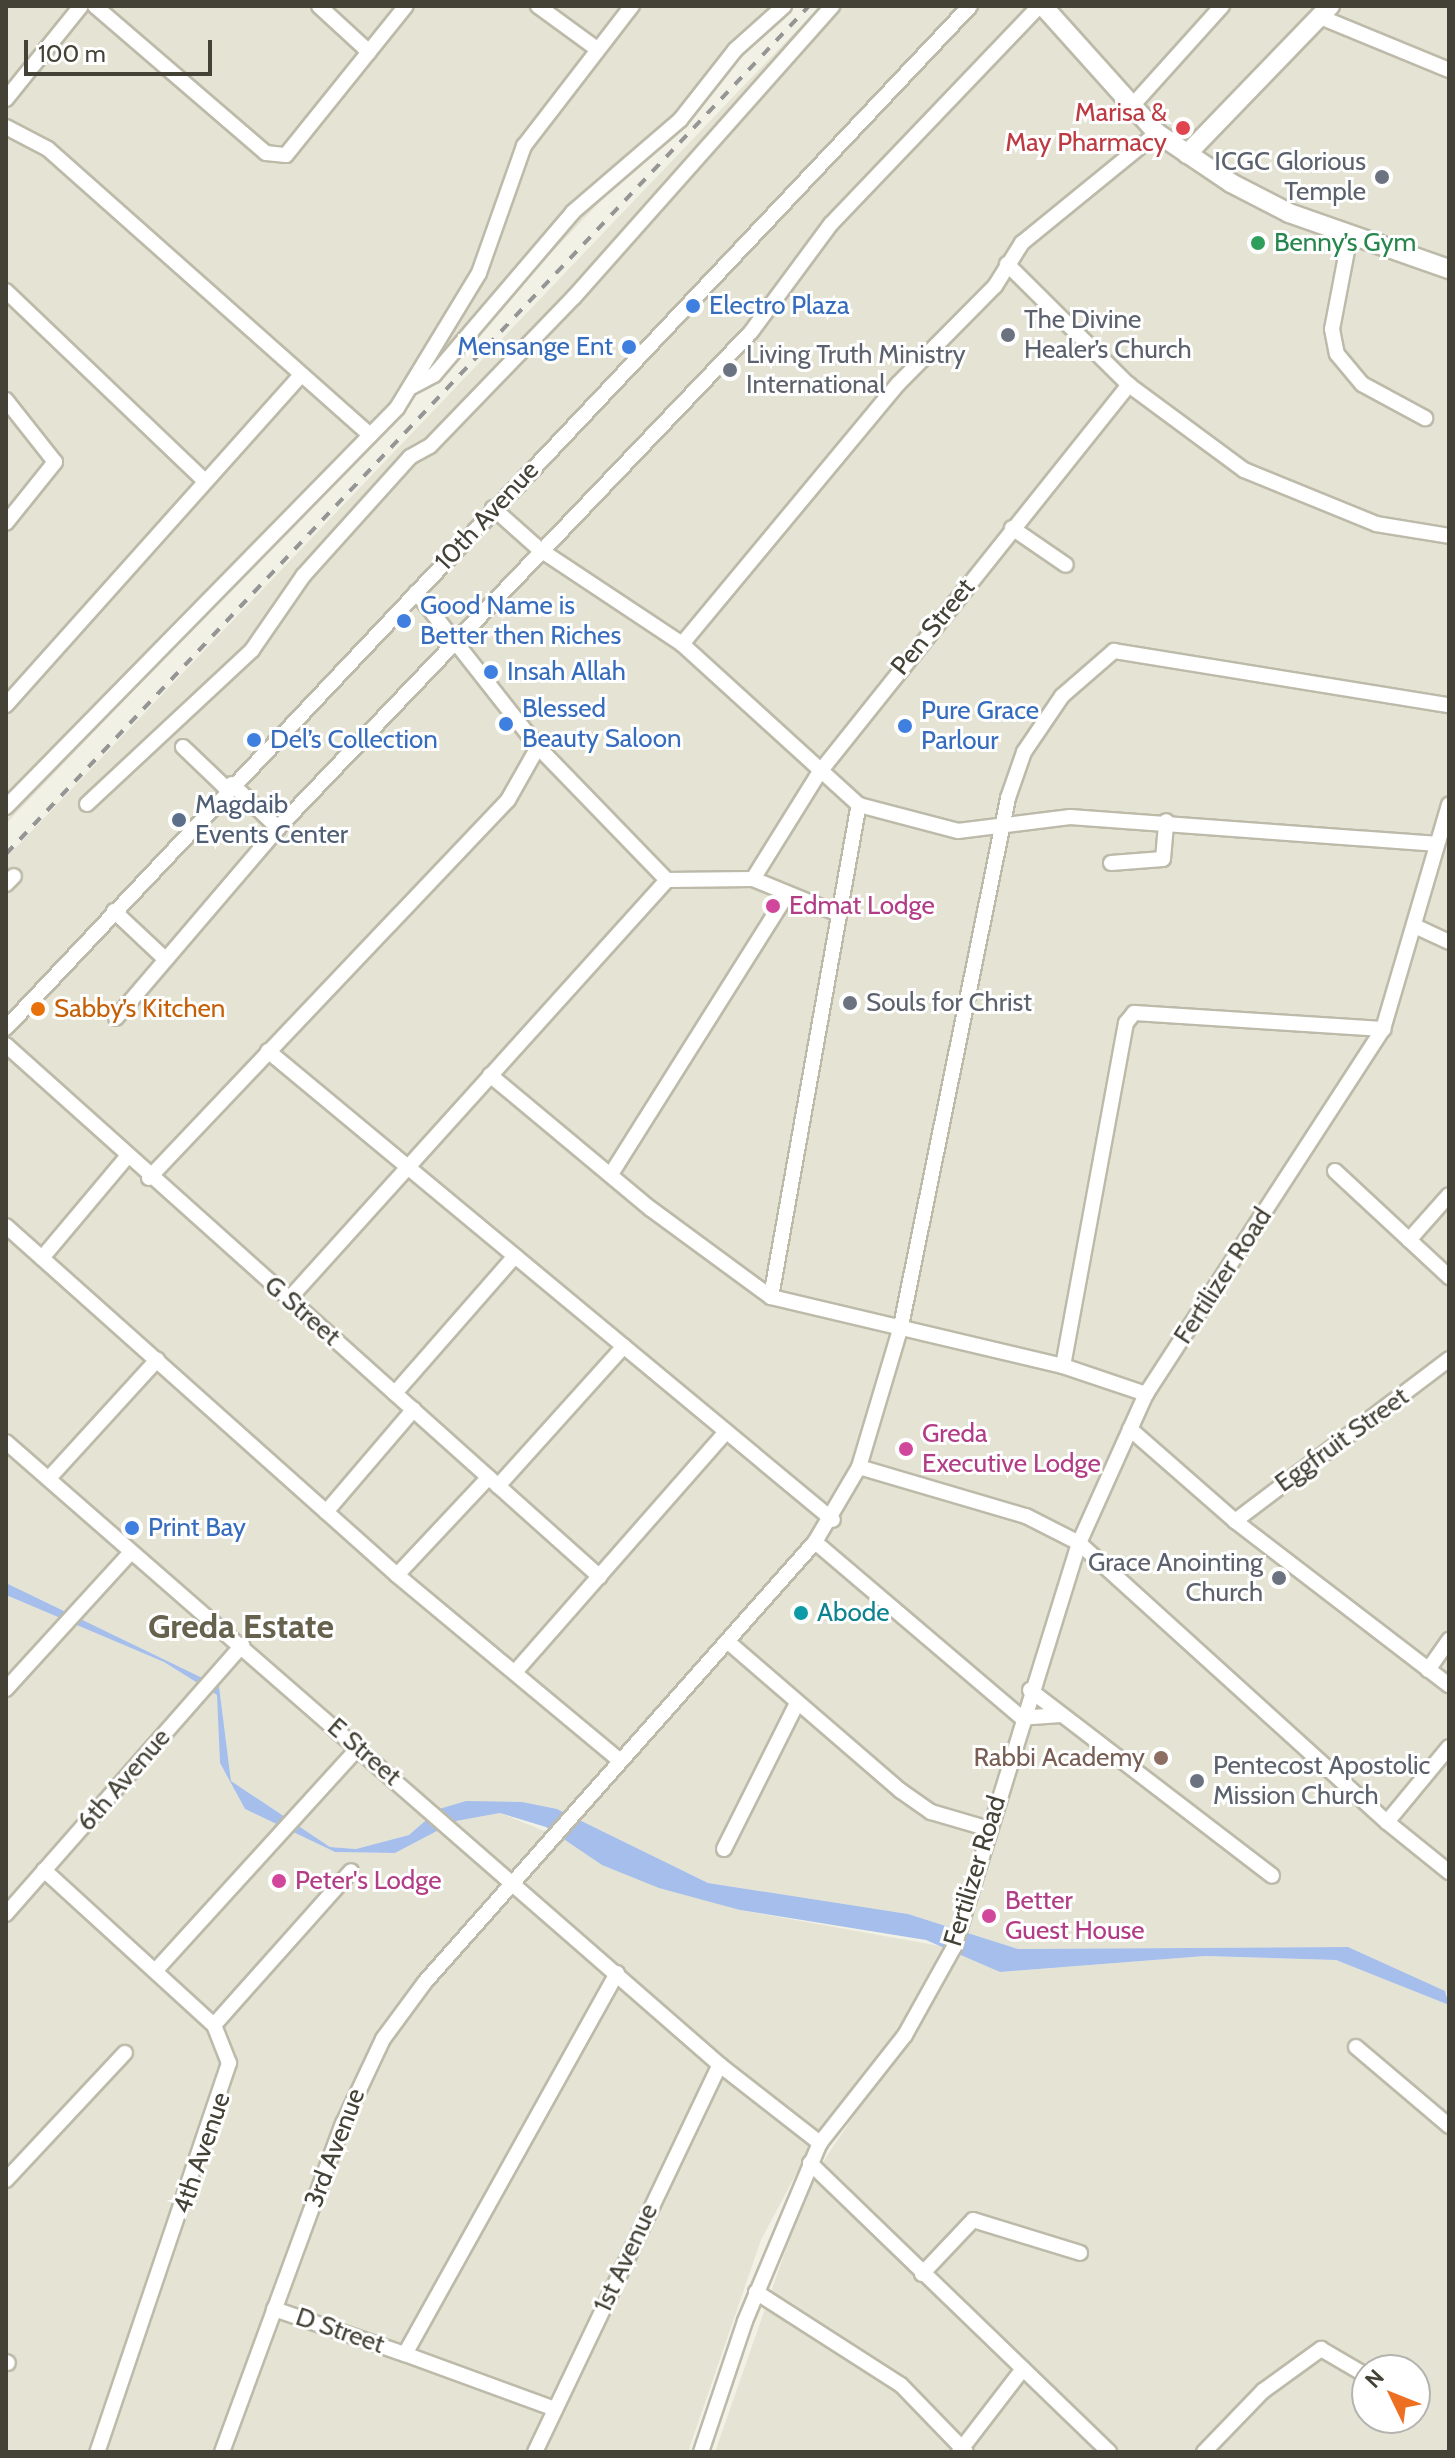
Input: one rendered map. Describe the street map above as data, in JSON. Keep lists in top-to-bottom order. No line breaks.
{"streets":{"street":["10th Avenue","Pen Street","Fertilizer Road","G Street","Eggfruit Street","E Street","6th Avenue","3rd Avenue","4th Avenue","1st Avenue","D Street"]},"crossings":[["Fertilizer Road","E Street"],["E Street","6th Avenue"],["E Street","3rd Avenue"],["E Street","1st Avenue"],["6th Avenue","4th Avenue"],["3rd Avenue","D Street"],["1st Avenue","D Street"]],"districts":["Greda Estate"],"places":["Marisa & May Pharmacy","ICGC Glorious Temple","Benny’s Gym","Electro Plaza","The Divine Healer’s Church","Mensange Ent","Living Truth Ministry International","Good Name is Better then Riches","Insah Allah","Blessed Beauty Saloon","Pure Grace Parlour","Del’s Collection","Magdaib Events Center","Edmat Lodge","Souls for Christ","Sabby’s Kitchen","Greda Executive Lodge","Print Bay","Grace Anointing Church","Abode","Rabbi Academy","Pentecost Apostolic Mission Church","Peter's Lodge","Better Guest House"],"scale_bar":"100 m","north":"top left"}
